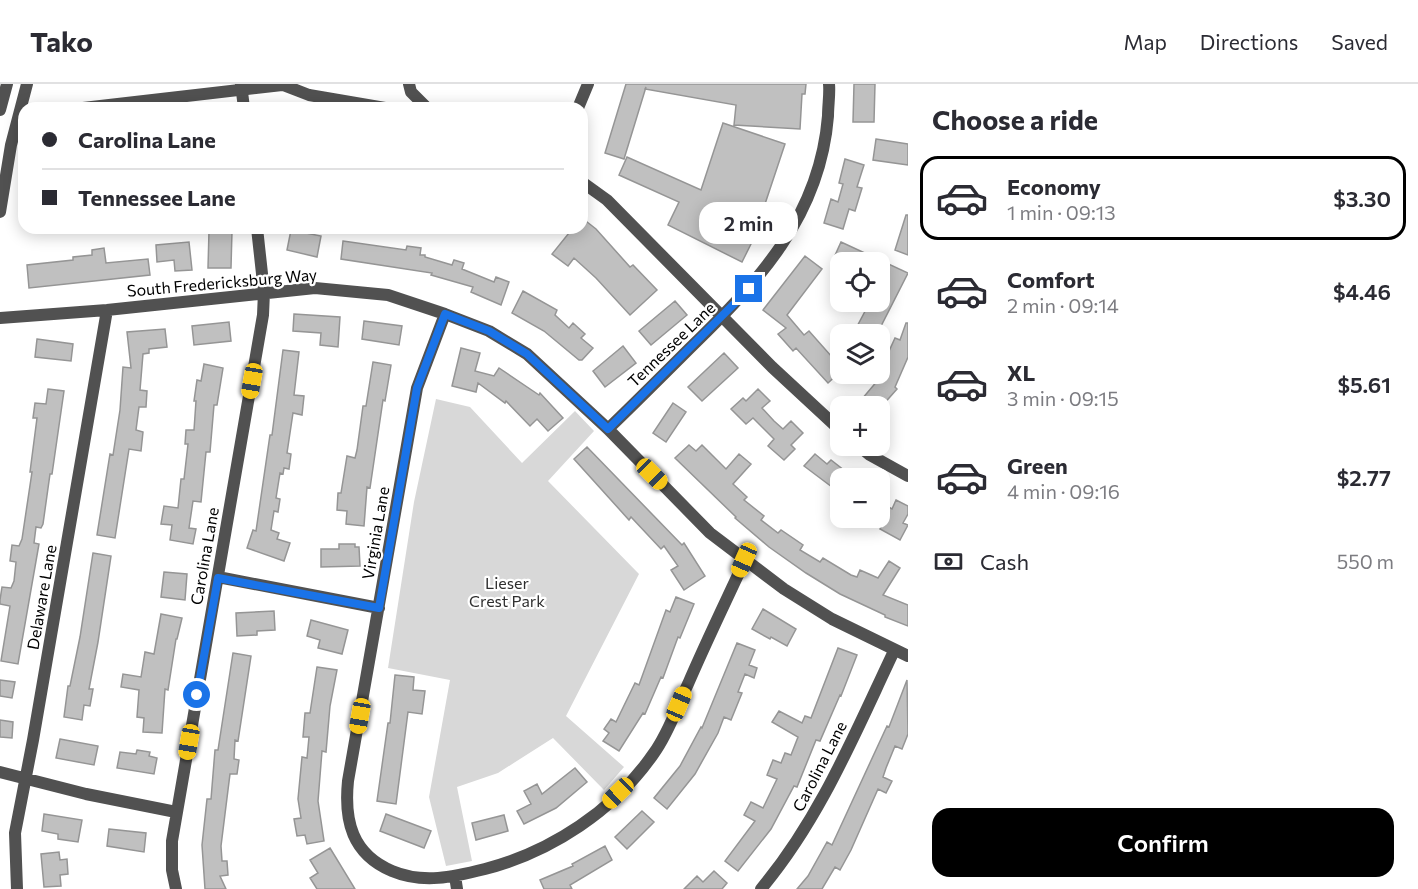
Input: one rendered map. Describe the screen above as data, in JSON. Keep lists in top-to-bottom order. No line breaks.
{"streets":{"street":["South Fredericksburg Way","Tennessee Lane","Virginia Lane","Carolina Lane","Delaware Lane"]},"crossings":[["South Fredericksburg Way","Tennessee Lane"],["South Fredericksburg Way","Virginia Lane"],["South Fredericksburg Way","Carolina Lane"],["South Fredericksburg Way","Delaware Lane"]],"parks":["Lieser Crest Park"],"page":{"header":"Tako","nav":["Map","Directions","Saved"],"heading":"Choose a ride","banner":["Carolina Lane","Tennessee Lane"],"list":[{"name":"Economy","note":"1 min · 09:13","value":"$3.30"},{"name":"Comfort","note":"2 min · 09:14","value":"$4.46"},{"name":"XL","note":"3 min · 09:15","value":"$5.61"},{"name":"Green","note":"4 min · 09:16","value":"$2.77"}],"bubble":"2 min","map_buttons":["+","−"],"pay":["Cash","550 m"],"buttons":"Confirm"}}
